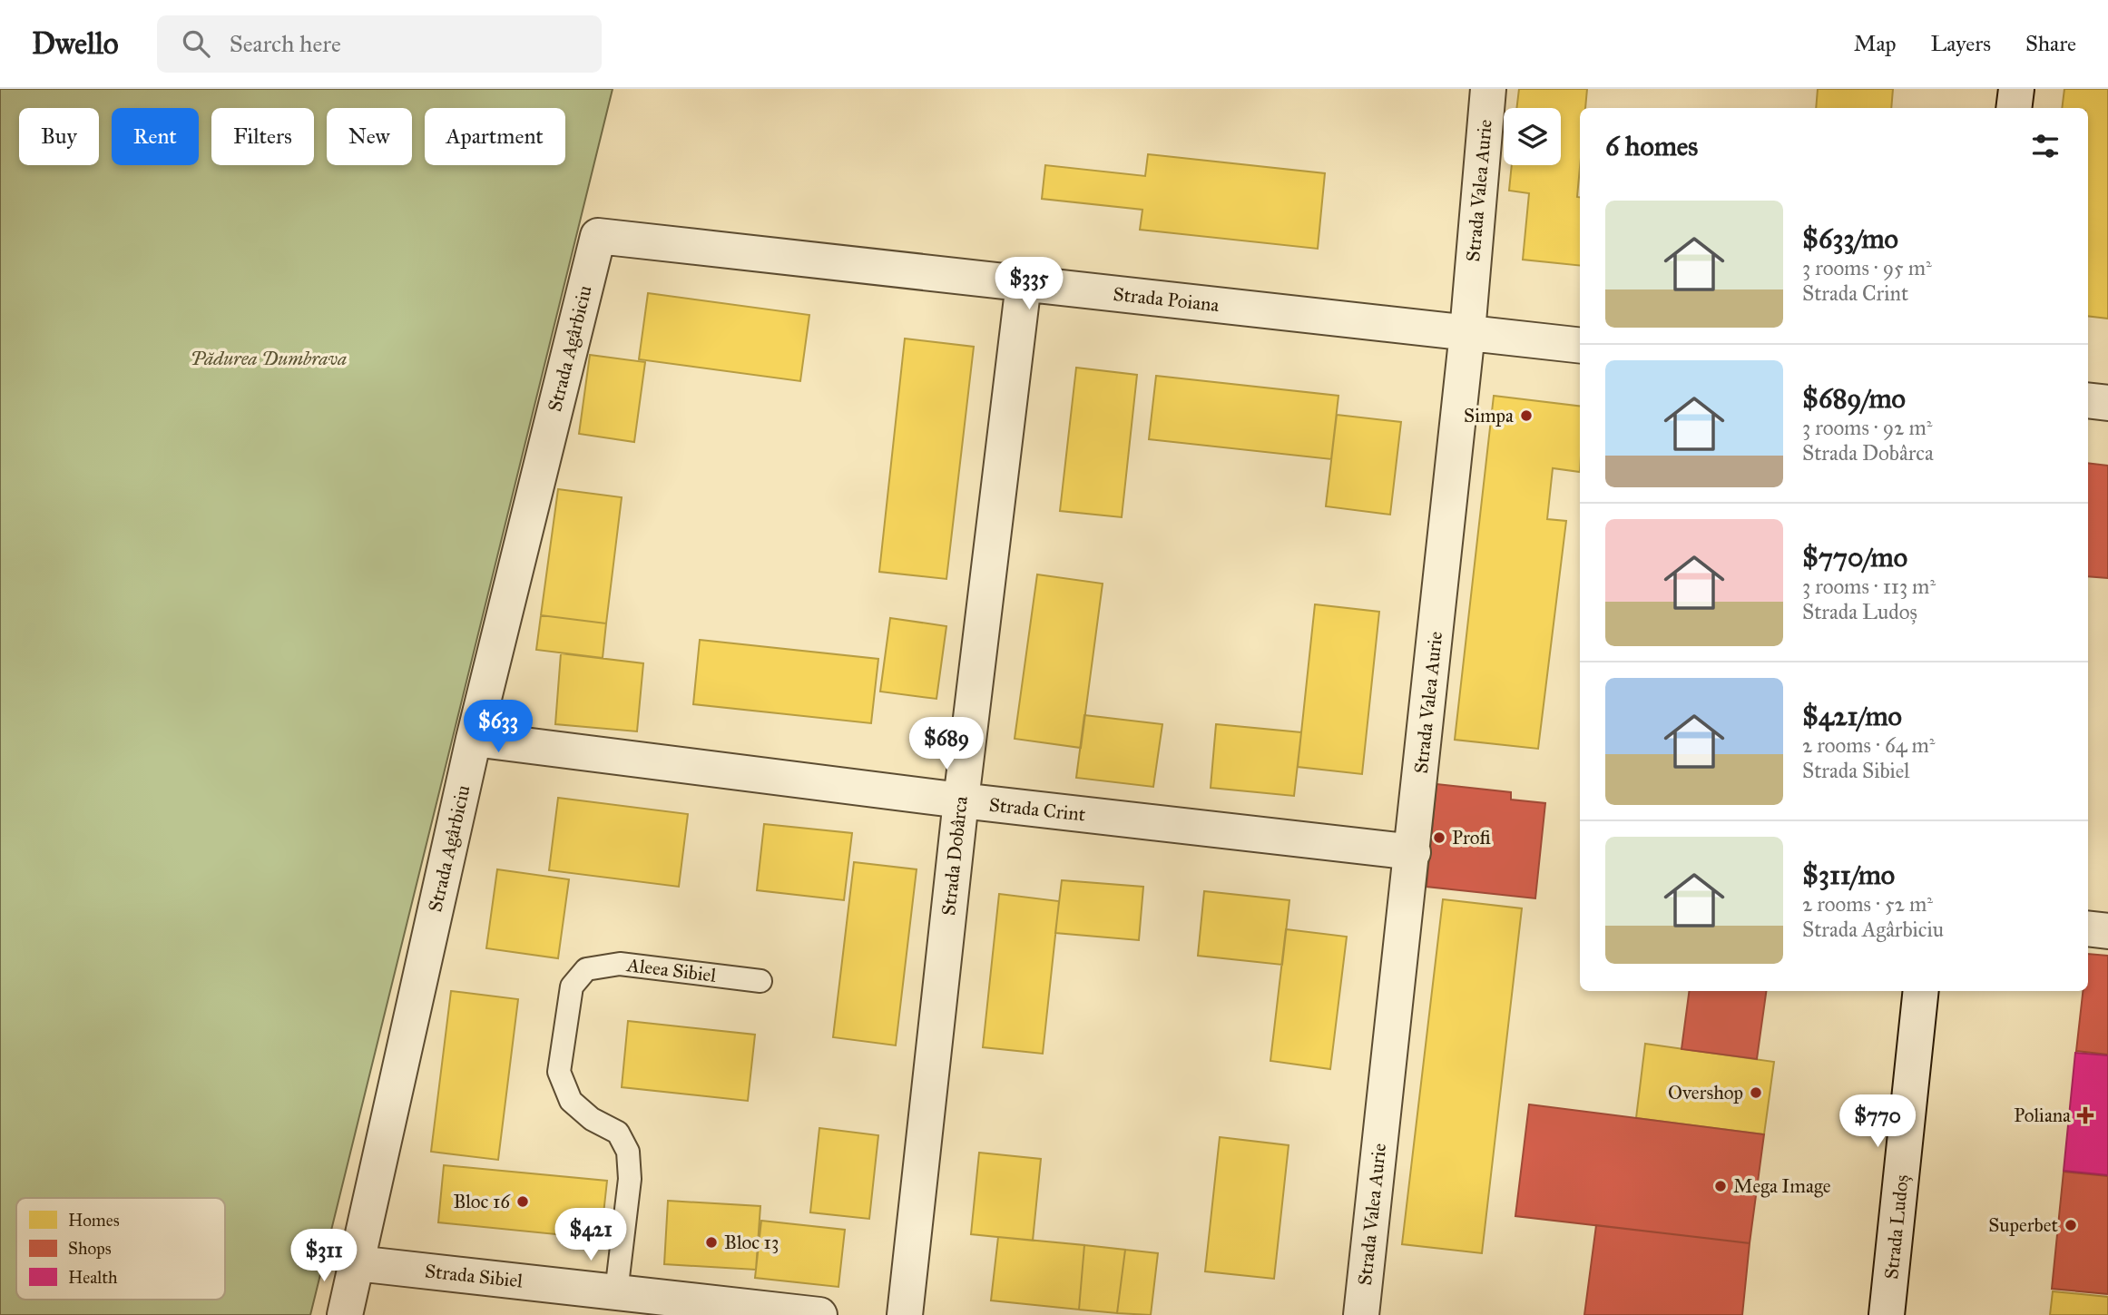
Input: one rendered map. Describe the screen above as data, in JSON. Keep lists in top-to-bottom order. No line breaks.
{"streets":{"street":["Strada Valea Aurie","Strada Poiana","Strada Agârbiciu","Strada Crint","Strada Dobârca","Strada Ludoș","Strada Sibiel"],"lane":["Aleea Sibiel"]},"crossings":[["Strada Valea Aurie","Strada Poiana"],["Strada Valea Aurie","Strada Crint"],["Strada Poiana","Strada Agârbiciu"],["Strada Poiana","Strada Dobârca"],["Strada Agârbiciu","Strada Crint"],["Strada Agârbiciu","Strada Sibiel"],["Strada Crint","Strada Dobârca"],["Aleea Sibiel","Strada Sibiel"]],"parks":["Pădurea Dumbrava"],"places":{"other":["Simpa","Profi","Overshop","Mega Image","Bloc 16","Superbet","Bloc 13"],"health":["Poliana"]},"legend":["Homes","Shops","Health"],"page":{"header":"Dwello","search":"Search here","nav":["Map","Layers","Share"],"chip":["Buy","Rent","Filters","New","Apartment"],"heading":"6 homes","list":[{"name":"$633/mo","note":"3 rooms · 95 m² · Strada Crint"},{"name":"$689/mo","note":"3 rooms · 92 m² · Strada Dobârca"},{"name":"$770/mo","note":"3 rooms · 113 m² · Strada Ludoș"},{"name":"$421/mo","note":"2 rooms · 64 m² · Strada Sibiel"},{"name":"$311/mo","note":"2 rooms · 52 m² · Strada Agârbiciu"}],"price":["$335","$633","$689","$770","$421","$311"]}}
